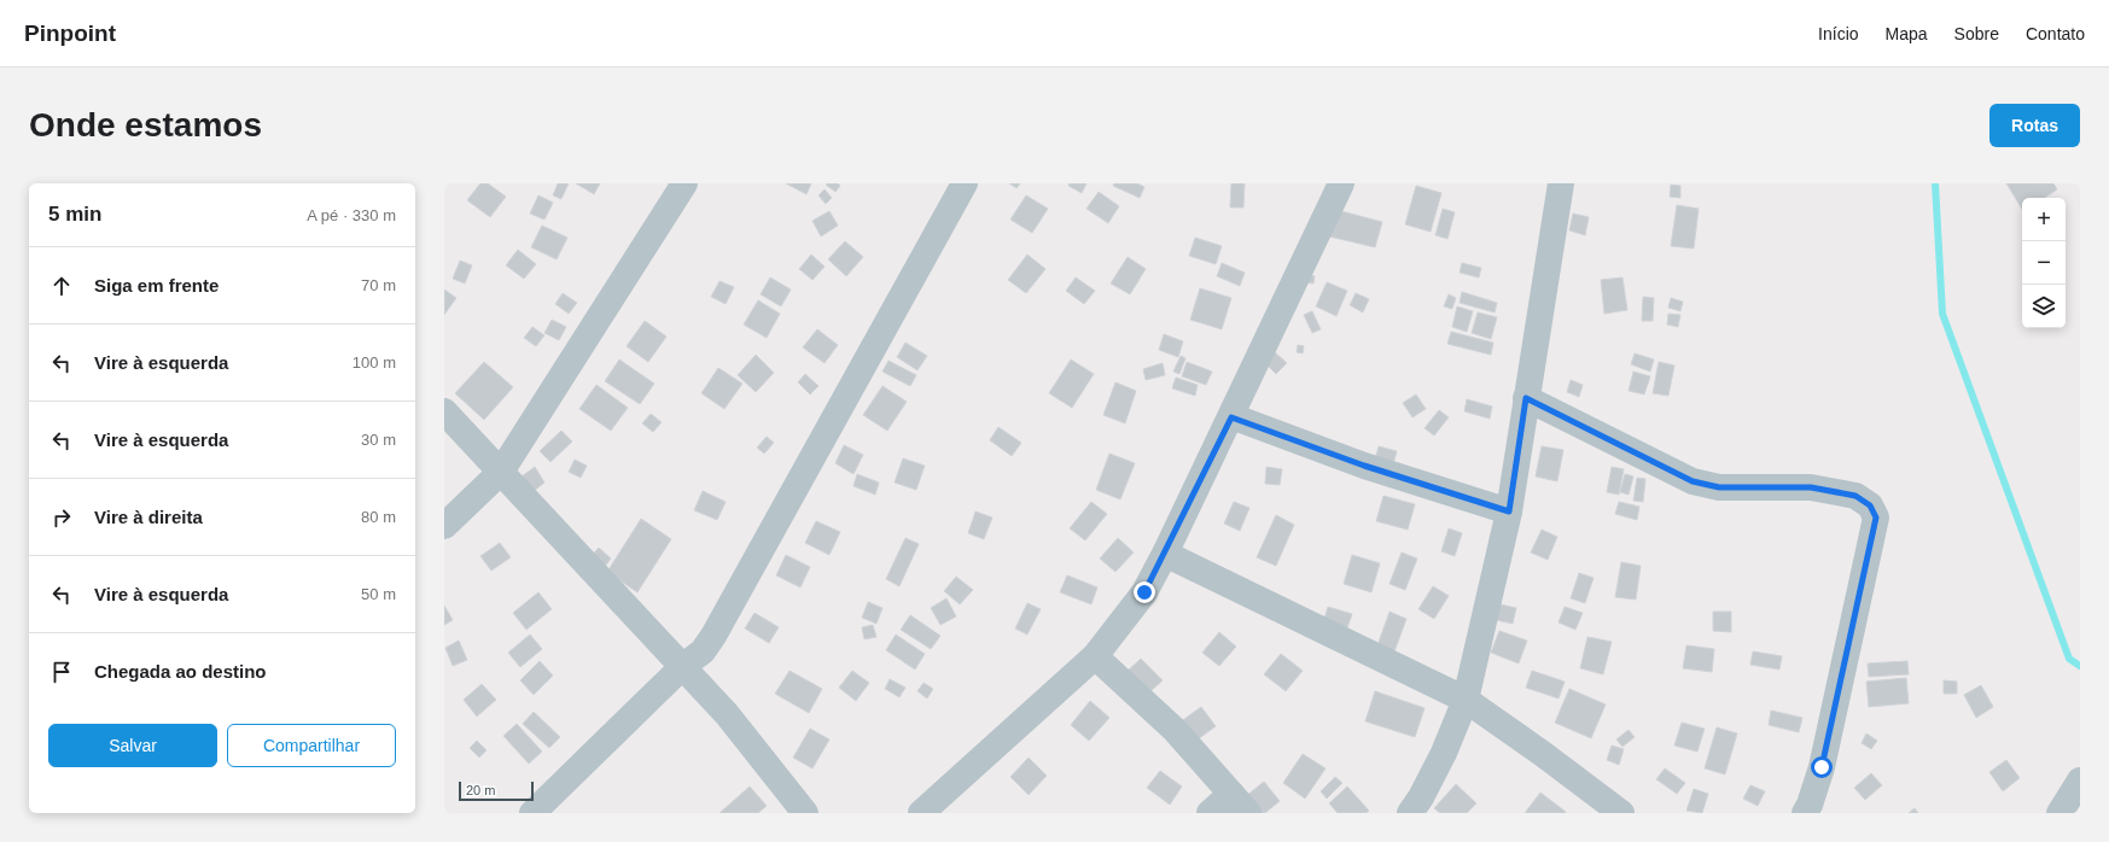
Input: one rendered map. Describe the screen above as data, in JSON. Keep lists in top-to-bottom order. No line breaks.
{"scale_bar":"20 m","page":{"header":"Pinpoint","nav":["Início","Mapa","Sobre","Contato"],"buttons":["Rotas",["Salvar","Compartilhar"]],"title":"Onde estamos","heading":["5 min","A pé · 330 m"],"map_buttons":["+","−"],"list":[["Siga em frente","70 m"],["Vire à esquerda","100 m"],["Vire à esquerda","30 m"],["Vire à direita","80 m"],["Vire à esquerda","50 m"],"Chegada ao destino"],"scale":"20 m"}}
